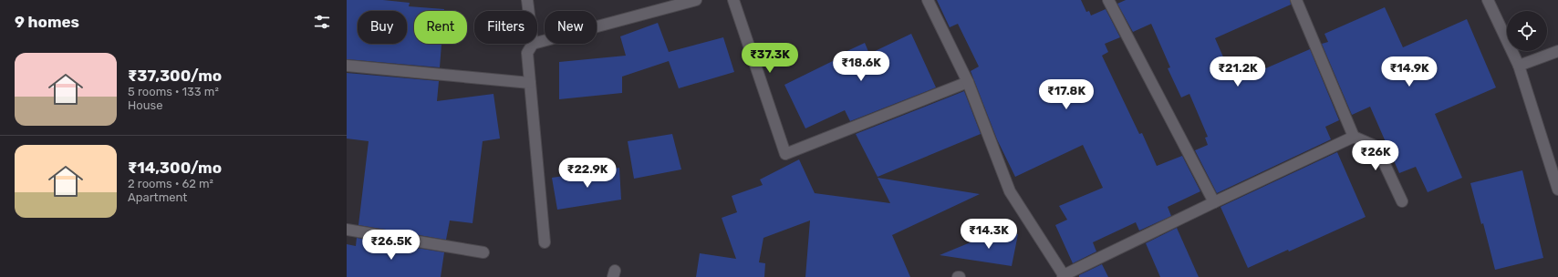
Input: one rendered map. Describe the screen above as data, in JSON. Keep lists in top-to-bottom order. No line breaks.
{"page":{"heading":"9 homes","chip":["Buy","Rent","Filters","New"],"price":["₹37.3K","₹18.6K","₹21.2K","₹14.9K","₹17.8K","₹26K","₹22.9K","₹14.3K","₹26.5K"],"list":[{"name":"₹37,300/mo","note":"5 rooms · 133 m² · House"},{"name":"₹14,300/mo","note":"2 rooms · 62 m² · Apartment"}]}}
